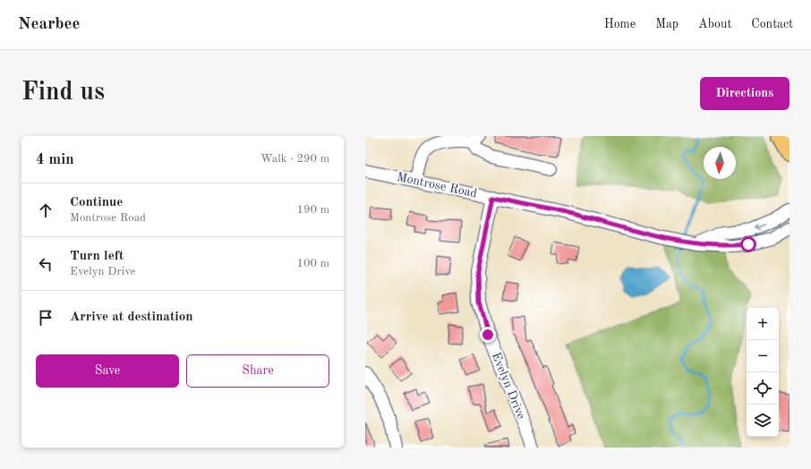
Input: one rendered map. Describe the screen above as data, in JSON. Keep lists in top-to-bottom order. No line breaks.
{"streets":{"street":["Montrose Road","Evelyn Drive"]},"crossings":[["Montrose Road","Evelyn Drive"]],"north":"bottom","page":{"header":"Nearbee","nav":["Home","Map","About","Contact"],"buttons":["Directions",["Save","Share"]],"title":"Find us","heading":["4 min","Walk · 290 m"],"list":[["Continue","Montrose Road","190 m"],["Turn left","Evelyn Drive","100 m"],"Arrive at destination"],"map_buttons":["+","−"]}}
